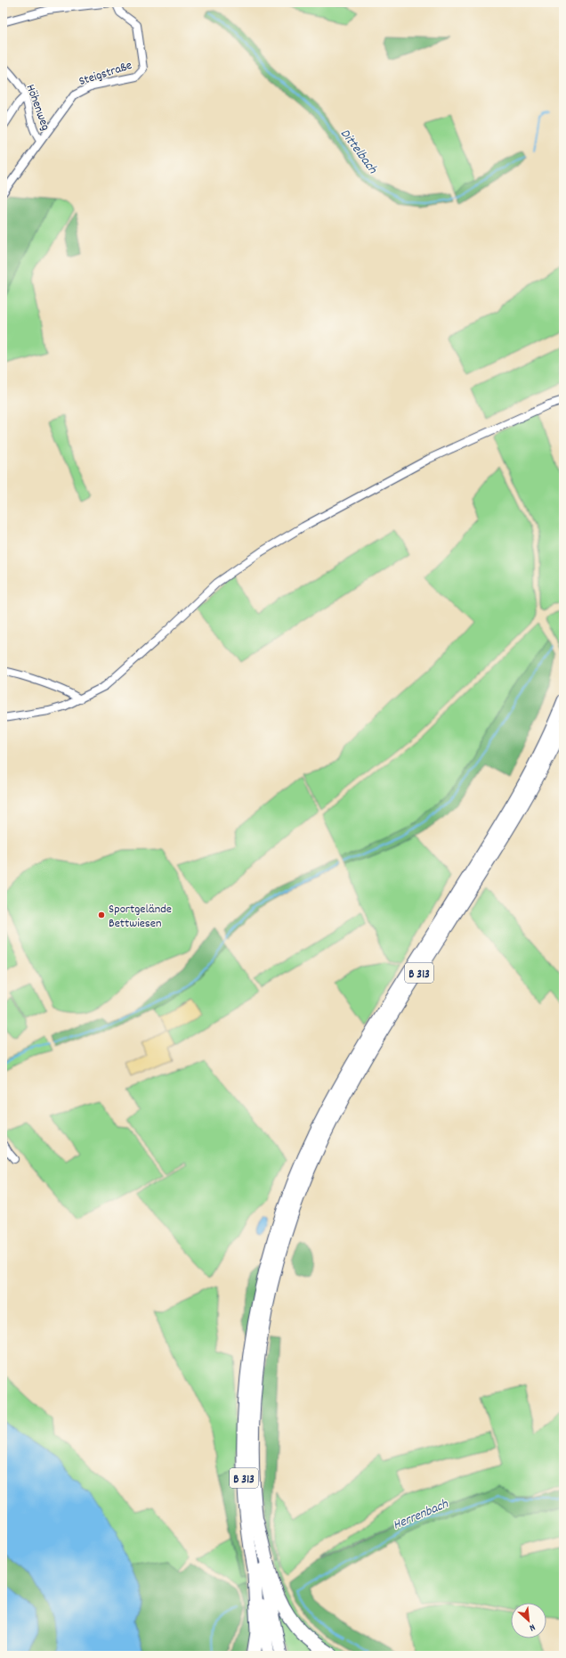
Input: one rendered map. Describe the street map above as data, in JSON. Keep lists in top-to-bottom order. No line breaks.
{"streets":{"highway":["B 313"],"street":["Steigstraße","Höhenweg"]},"crossings":[["Steigstraße","Höhenweg"]],"water":["Dittelbach","Herrenbach"],"places":["Sportgelände Bettwiesen"],"north":"bottom right"}
